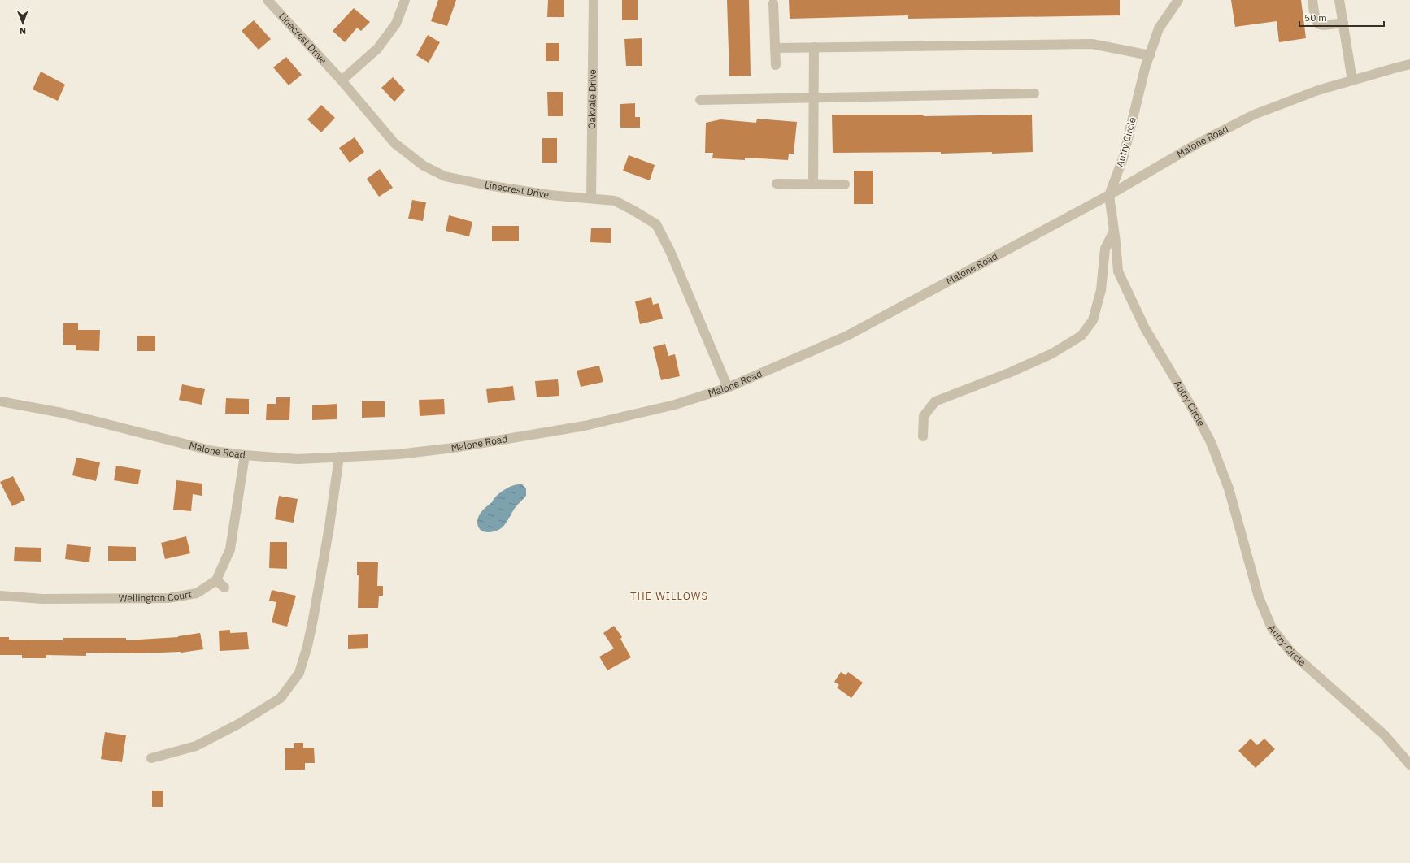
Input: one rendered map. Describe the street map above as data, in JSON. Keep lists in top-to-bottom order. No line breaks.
{"streets":{"street":["Linecrest Drive","Oakvale Drive","Autry Circle","Malone Road","Wellington Court"]},"crossings":[["Linecrest Drive","Oakvale Drive"],["Linecrest Drive","Malone Road"],["Autry Circle","Malone Road"]],"districts":["THE WILLOWS"],"scale_bar":"50 m","north":"bottom"}
